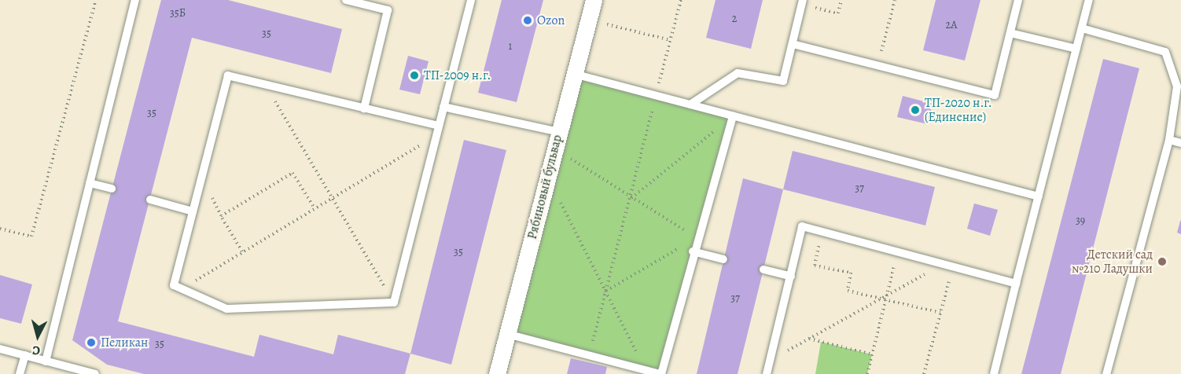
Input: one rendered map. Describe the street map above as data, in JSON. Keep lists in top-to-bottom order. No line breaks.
{"streets":{"street":["Рябиновый бульвар"]},"places":["Ozon","ТП-2009 н.г.","ТП-2020 н.г. (Единение)","Детский сад №210 Ладушки","Пеликан"],"house_numbers":["35Б","2","2А","35","1","35","37","39","35","37","35"],"north":"bottom"}
